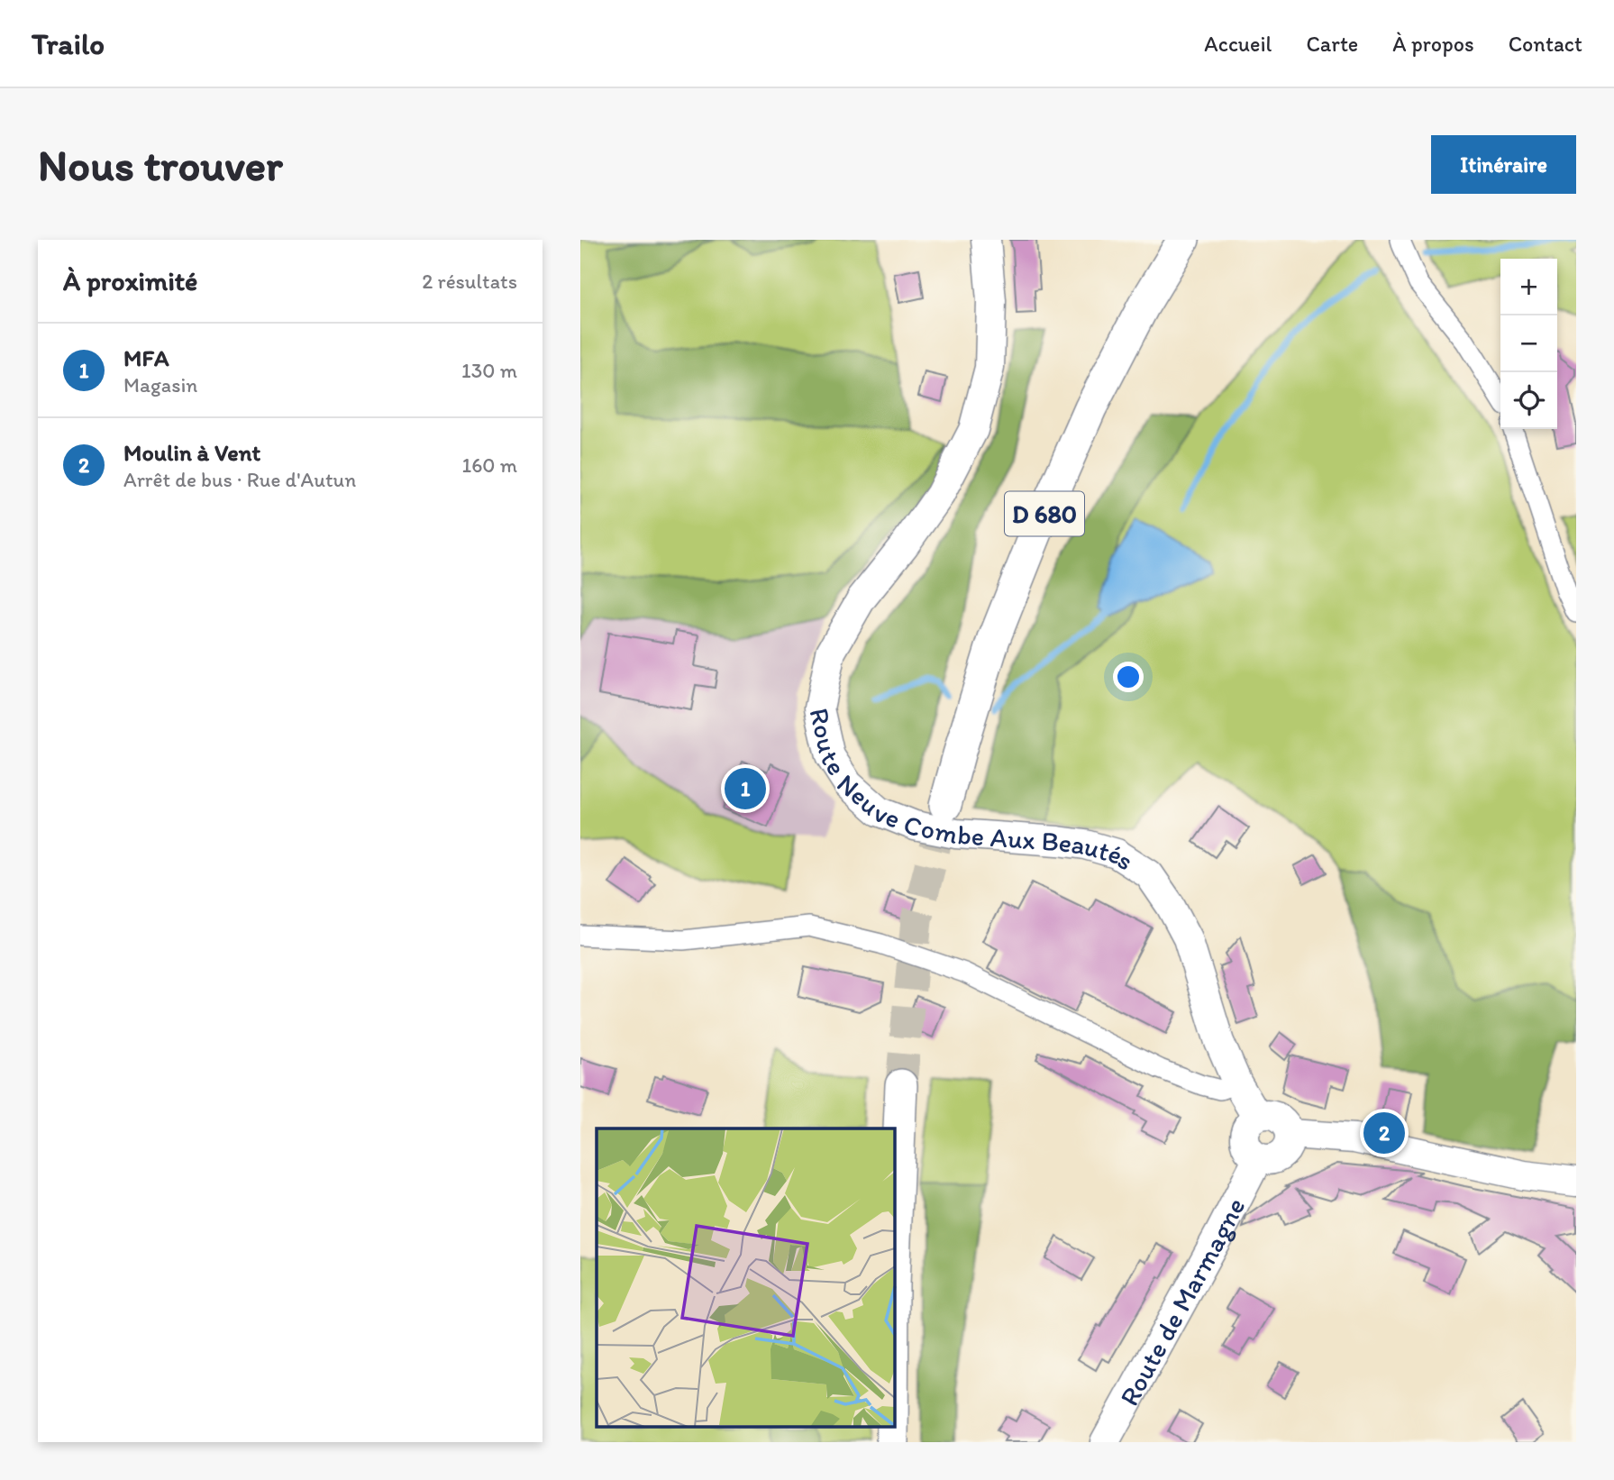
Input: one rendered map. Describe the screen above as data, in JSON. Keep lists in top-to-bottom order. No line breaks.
{"streets":{"main road":["D 680","Route Neuve Combe Aux Beautés","Route de Marmagne"]},"crossings":[["Route Neuve Combe Aux Beautés","Route de Marmagne"]],"page":{"header":"Trailo","nav":["Accueil","Carte","À propos","Contact"],"buttons":"Itinéraire","title":"Nous trouver","heading":["À proximité","2 résultats"],"map_buttons":["+","−"],"list":[{"mark":"1","name":"MFA","note":"Magasin","value":"130 m"},{"mark":"2","name":"Moulin à Vent","note":"Arrêt de bus · Rue d'Autun","value":"160 m"}],"pins":["1","2"]}}
